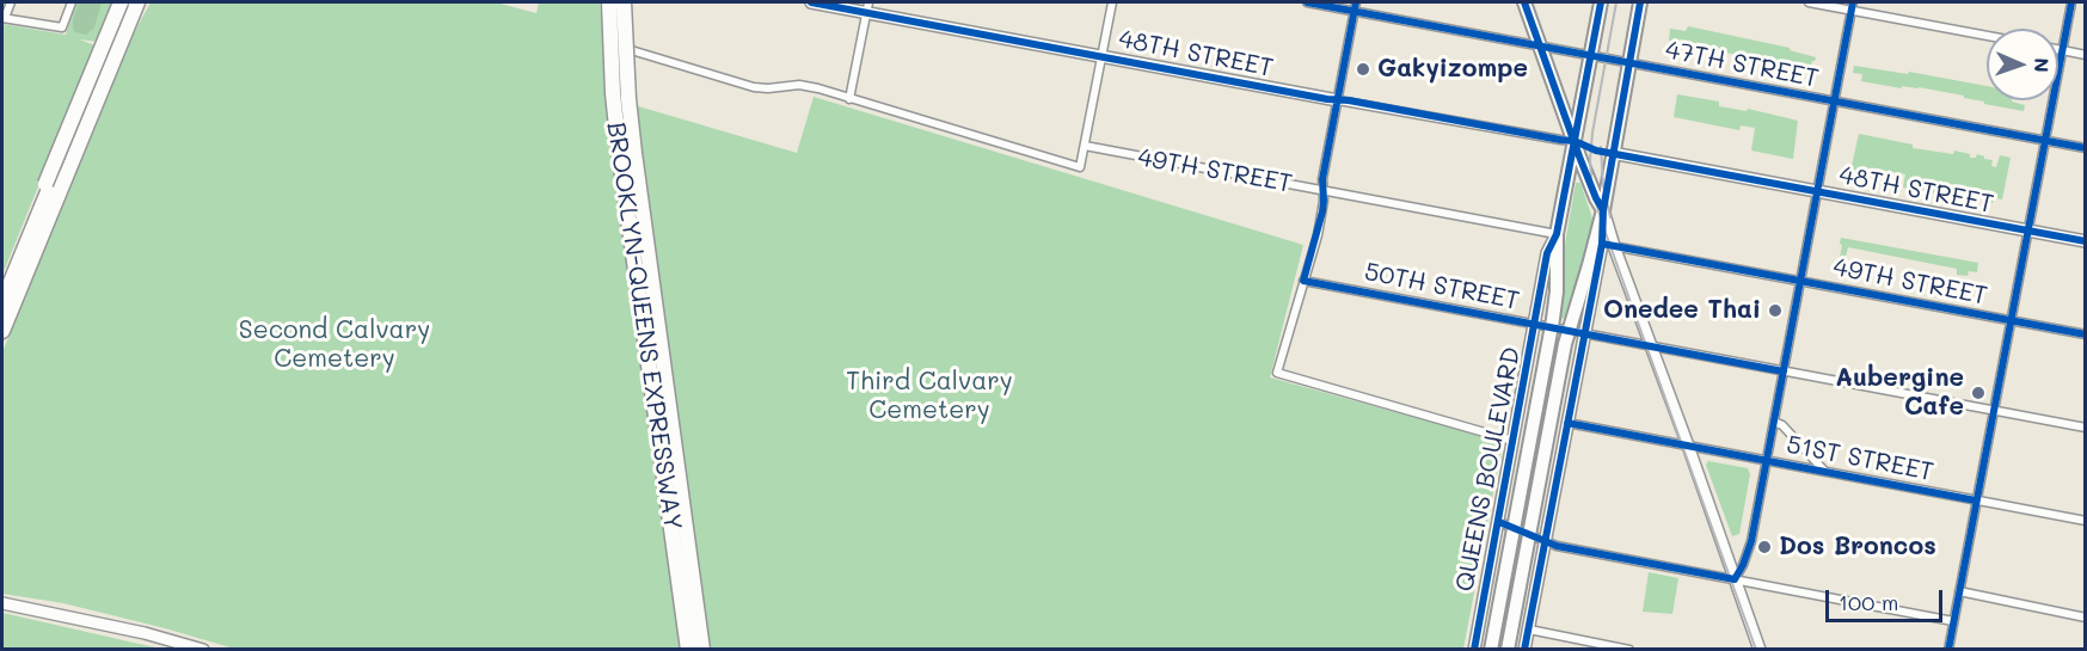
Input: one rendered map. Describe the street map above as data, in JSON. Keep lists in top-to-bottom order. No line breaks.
{"streets":{"highway":["BROOKLYN-QUEENS EXPRESSWAY"],"main road":["QUEENS BOULEVARD"],"street":["48TH STREET","47TH STREET","49TH STREET","50TH STREET","51ST STREET"]},"crossings":[["48TH STREET","QUEENS BOULEVARD"],["47TH STREET","QUEENS BOULEVARD"],["49TH STREET","QUEENS BOULEVARD"],["50TH STREET","QUEENS BOULEVARD"],["51ST STREET","QUEENS BOULEVARD"]],"parks":["Second Calvary Cemetery","Third Calvary Cemetery"],"places":["Gakyizompe","Onedee Thai","Aubergine Cafe","Dos Broncos"],"scale_bar":"100 m","north":"right"}
